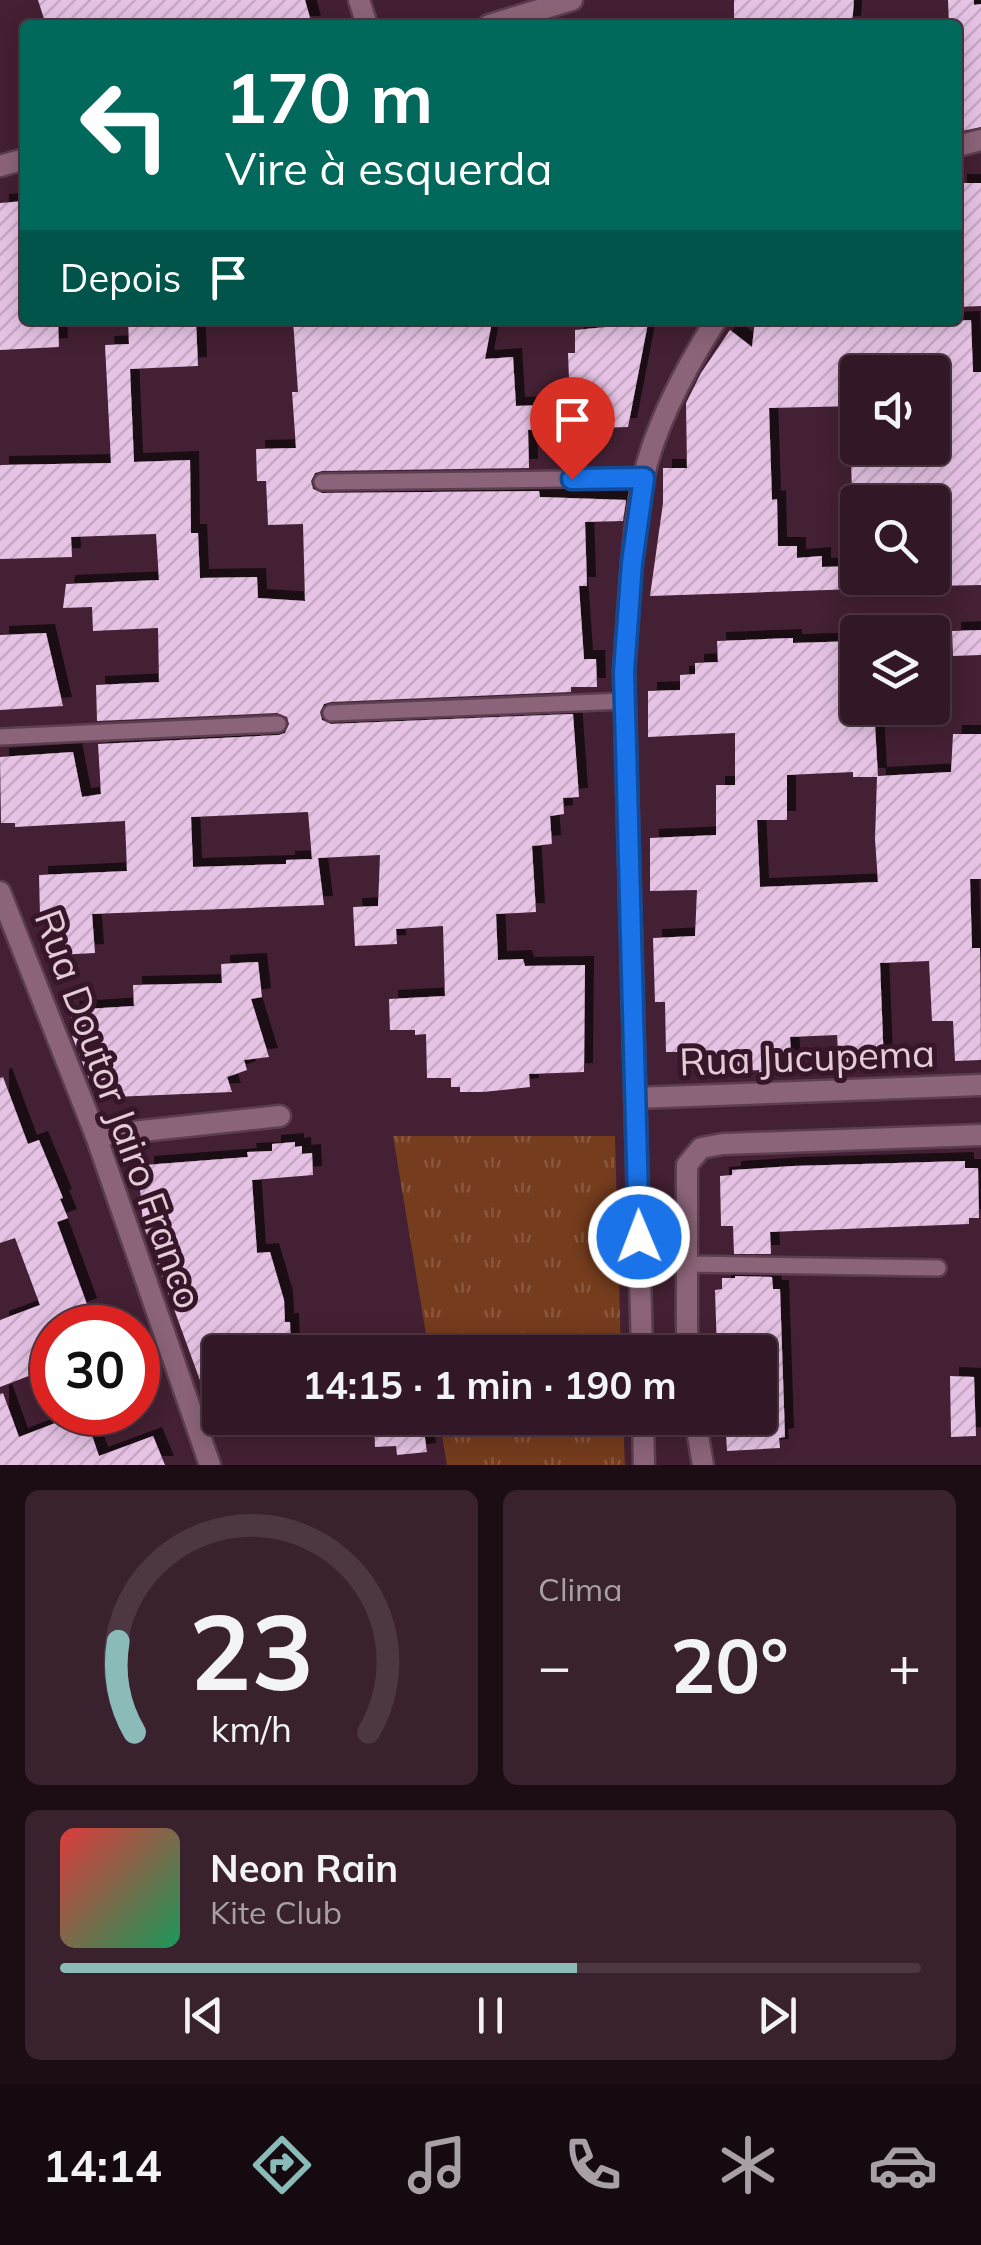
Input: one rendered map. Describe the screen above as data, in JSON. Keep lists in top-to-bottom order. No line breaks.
{"streets":{"street":["Rua Jucupema","Rua Doutor Jairo Franco"]},"page":{"turn":["170 m","Vire à esquerda"],"then":"Depois","limit":"30","trip":"14:15 · 1 min · 190 m","tile":"Clima","heat":["−","20°","+"],"song":["Neon Rain","Kite Club"],"tabs":"14:14","gauge":["23","km/h"]}}
